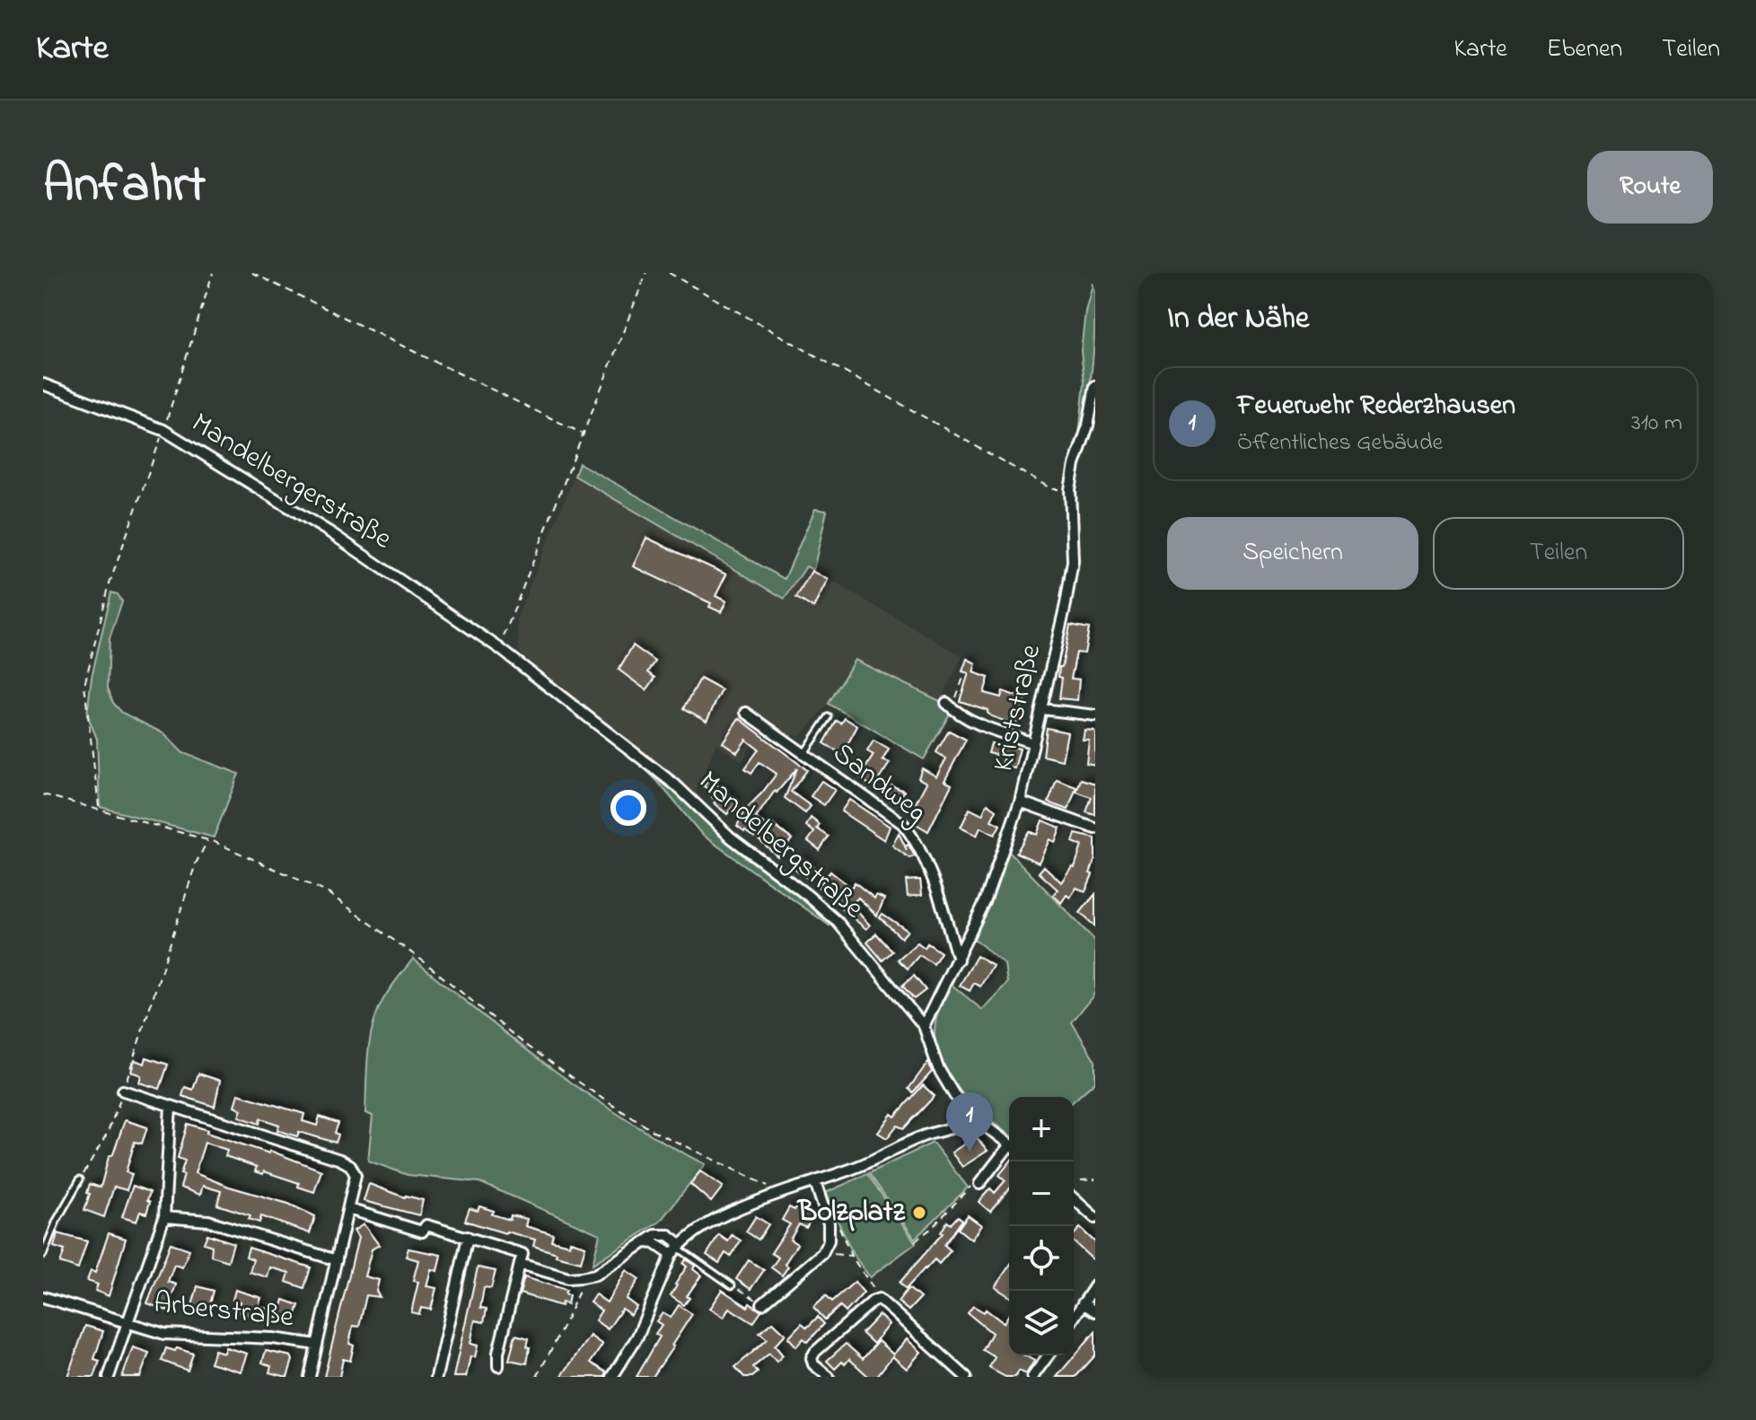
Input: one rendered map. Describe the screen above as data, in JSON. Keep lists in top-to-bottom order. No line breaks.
{"streets":{"street":["Mandelbergerstraße","Kriststraße","Sandweg","Mandelbergstraße","Arberstraße"]},"crossings":[["Mandelbergerstraße","Mandelbergstraße"],["Kriststraße","Sandweg"],["Kriststraße","Mandelbergstraße"]],"places":["Bolzplatz"],"page":{"header":"Karte","nav":["Karte","Ebenen","Teilen"],"title":"Anfahrt","buttons":["Route",["Speichern","Teilen"]],"heading":"In der Nähe","list":[{"mark":"1","name":"Feuerwehr Rederzhausen","note":"Öffentliches Gebäude","value":"310 m"}],"pins":"1","map_buttons":["+","−"]}}
